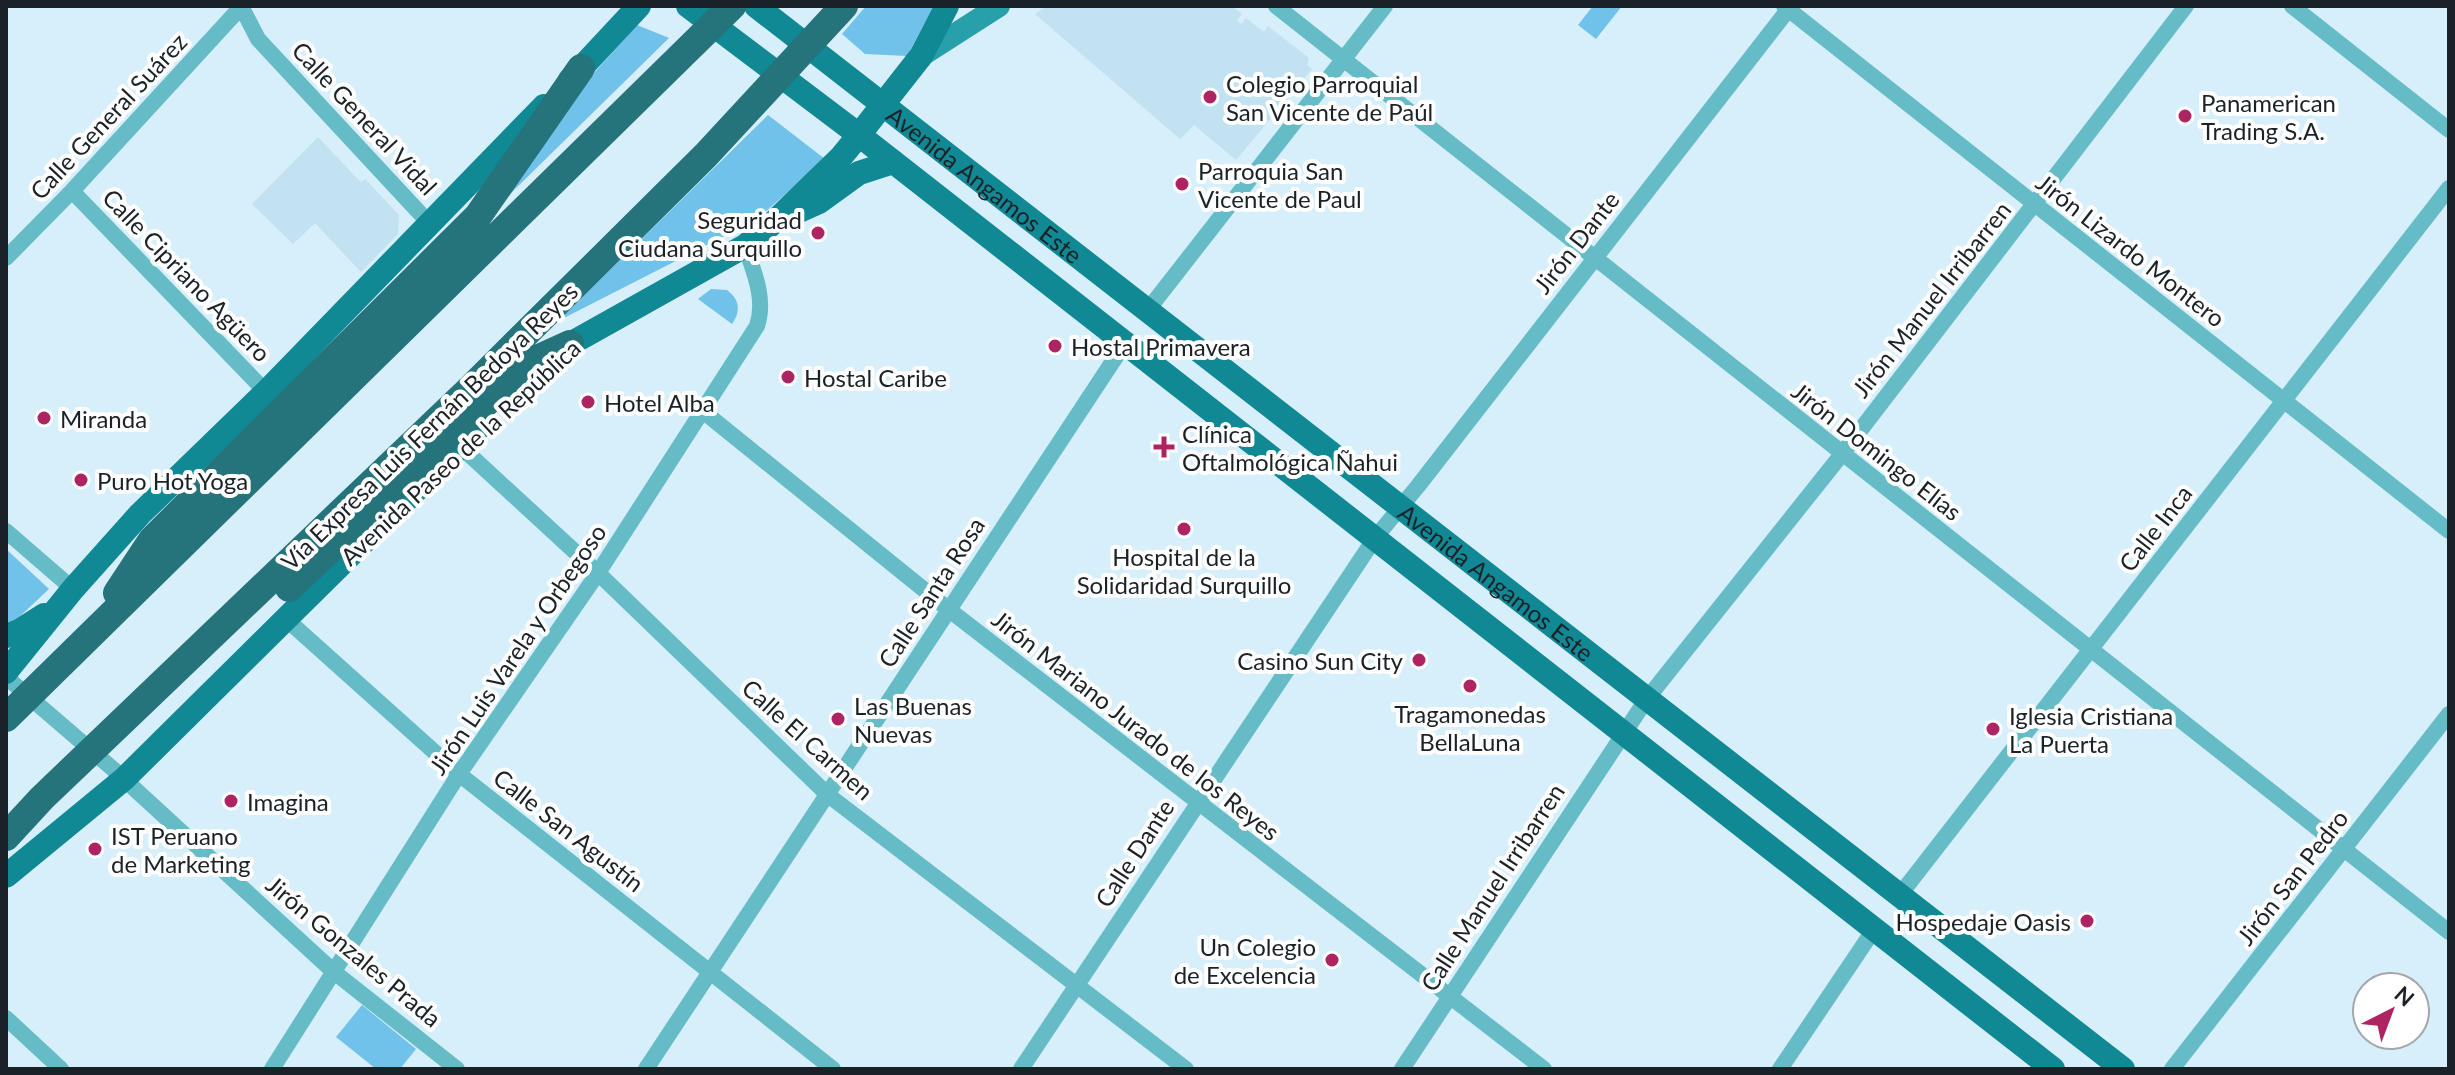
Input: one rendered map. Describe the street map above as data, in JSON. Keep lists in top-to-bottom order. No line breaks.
{"streets":{"highway":["Vía Expresa Luis Fernán Bedoya Reyes"],"main road":["Avenida Angamos Este","Avenida Paseo de la República"],"street":["Calle General Suárez","Calle General Vidal","Jirón Dante","Jirón Lizardo Montero","Calle Cipriano Agüero","Jirón Manuel Irribarren","Jirón Domingo Elías","Calle Inca","Calle Santa Rosa","Jirón Luis Varela y Orbegoso","Jirón Mariano Jurado de los Reyes","Calle El Carmen","Calle San Agustín","Calle Dante","Jirón San Pedro","Calle Manuel Irribarren","Jirón Gonzales Prada"]},"crossings":[["Calle General Suárez","Calle General Vidal"],["Calle General Suárez","Calle Cipriano Agüero"],["Avenida Angamos Este","Jirón Dante"],["Avenida Angamos Este","Jirón Manuel Irribarren"],["Avenida Angamos Este","Avenida Paseo de la República"],["Avenida Angamos Este","Calle Inca"],["Avenida Angamos Este","Calle Santa Rosa"],["Avenida Angamos Este","Calle Dante"],["Avenida Angamos Este","Calle Manuel Irribarren"],["Jirón Dante","Jirón Lizardo Montero"],["Jirón Dante","Jirón Domingo Elías"],["Jirón Dante","Calle Dante"],["Jirón Lizardo Montero","Jirón Manuel Irribarren"],["Jirón Lizardo Montero","Calle Inca"],["Jirón Manuel Irribarren","Jirón Domingo Elías"],["Jirón Manuel Irribarren","Calle Manuel Irribarren"],["Jirón Domingo Elías","Calle Inca"],["Jirón Domingo Elías","Jirón San Pedro"],["Avenida Paseo de la República","Jirón Luis Varela y Orbegoso"],["Avenida Paseo de la República","Calle El Carmen"],["Avenida Paseo de la República","Calle San Agustín"],["Avenida Paseo de la República","Jirón Gonzales Prada"],["Calle Santa Rosa","Jirón Mariano Jurado de los Reyes"],["Calle Santa Rosa","Calle El Carmen"],["Calle Santa Rosa","Calle San Agustín"],["Jirón Luis Varela y Orbegoso","Jirón Mariano Jurado de los Reyes"],["Jirón Luis Varela y Orbegoso","Calle El Carmen"],["Jirón Luis Varela y Orbegoso","Calle San Agustín"],["Jirón Luis Varela y Orbegoso","Jirón Gonzales Prada"],["Jirón Mariano Jurado de los Reyes","Calle Dante"],["Jirón Mariano Jurado de los Reyes","Calle Manuel Irribarren"],["Calle El Carmen","Calle Dante"]],"places":{"other":["Colegio Parroquial San Vicente de Paúl","Panamerican Trading S.A.","Parroquia San Vicente de Paul","Seguridad Ciudana Surquillo","Hostal Primavera","Hostal Caribe","Hotel Alba","Miranda","Puro Hot Yoga","Hospital de la Solidaridad Surquillo","Casino Sun City","Tragamonedas BellaLuna","Las Buenas Nuevas","Iglesia Cristiana La Puerta","Imagina","IST Peruano de Marketing","Hospedaje Oasis","Un Colegio de Excelencia"],"health":["Clínica Oftalmológica Ñahui"]},"north":"top right"}
